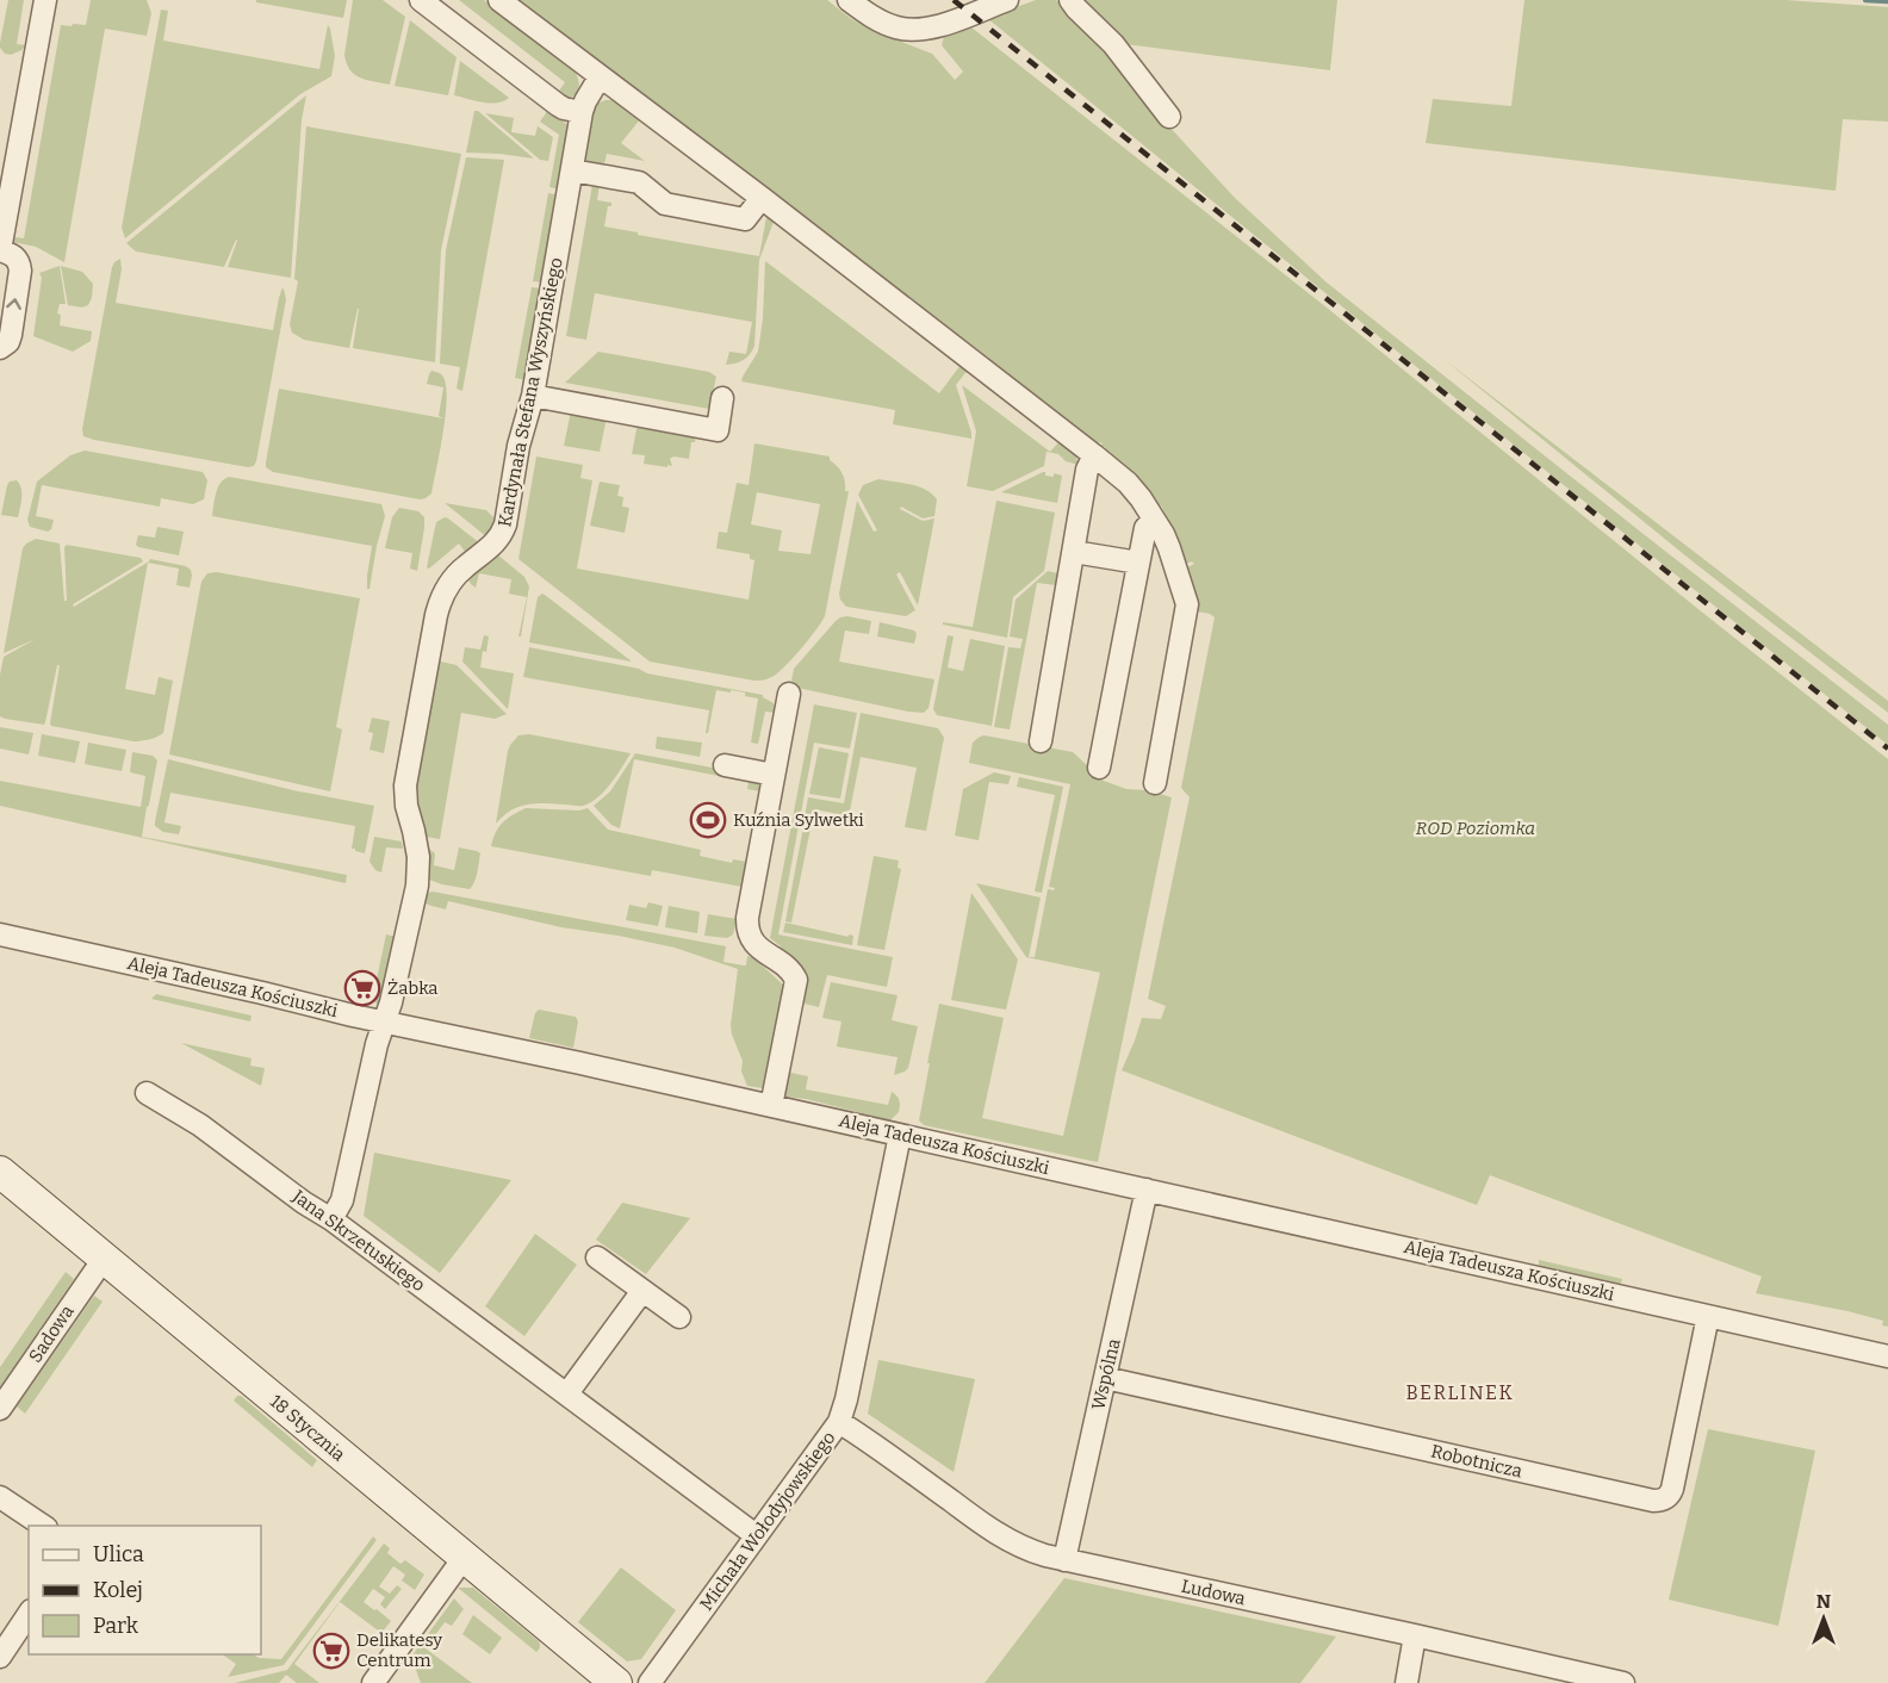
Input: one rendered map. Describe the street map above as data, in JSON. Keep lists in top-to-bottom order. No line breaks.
{"streets":{"main road":["18 Stycznia"],"street":["Kardynała Stefana Wyszyńskiego","Aleja Tadeusza Kościuszki","Jana Skrzetuskiego","Sadowa","Wspólna","Robotnicza","Michała Wołodyjowskiego","Ludowa"]},"crossings":[["Kardynała Stefana Wyszyńskiego","Aleja Tadeusza Kościuszki"],["Kardynała Stefana Wyszyńskiego","Jana Skrzetuskiego"],["Aleja Tadeusza Kościuszki","Wspólna"],["Aleja Tadeusza Kościuszki","Robotnicza"],["Aleja Tadeusza Kościuszki","Michała Wołodyjowskiego"],["Jana Skrzetuskiego","Michała Wołodyjowskiego"],["Sadowa","18 Stycznia"],["Wspólna","Robotnicza"],["Wspólna","Ludowa"],["Michała Wołodyjowskiego","Ludowa"]],"districts":["BERLINEK"],"parks":["ROD Poziomka"],"places":{"sports":["Kuźnia Sylwetki"],"supermarket":["Żabka","Delikatesy Centrum"]},"legend":["Ulica","Kolej","Park"],"north":"top"}
